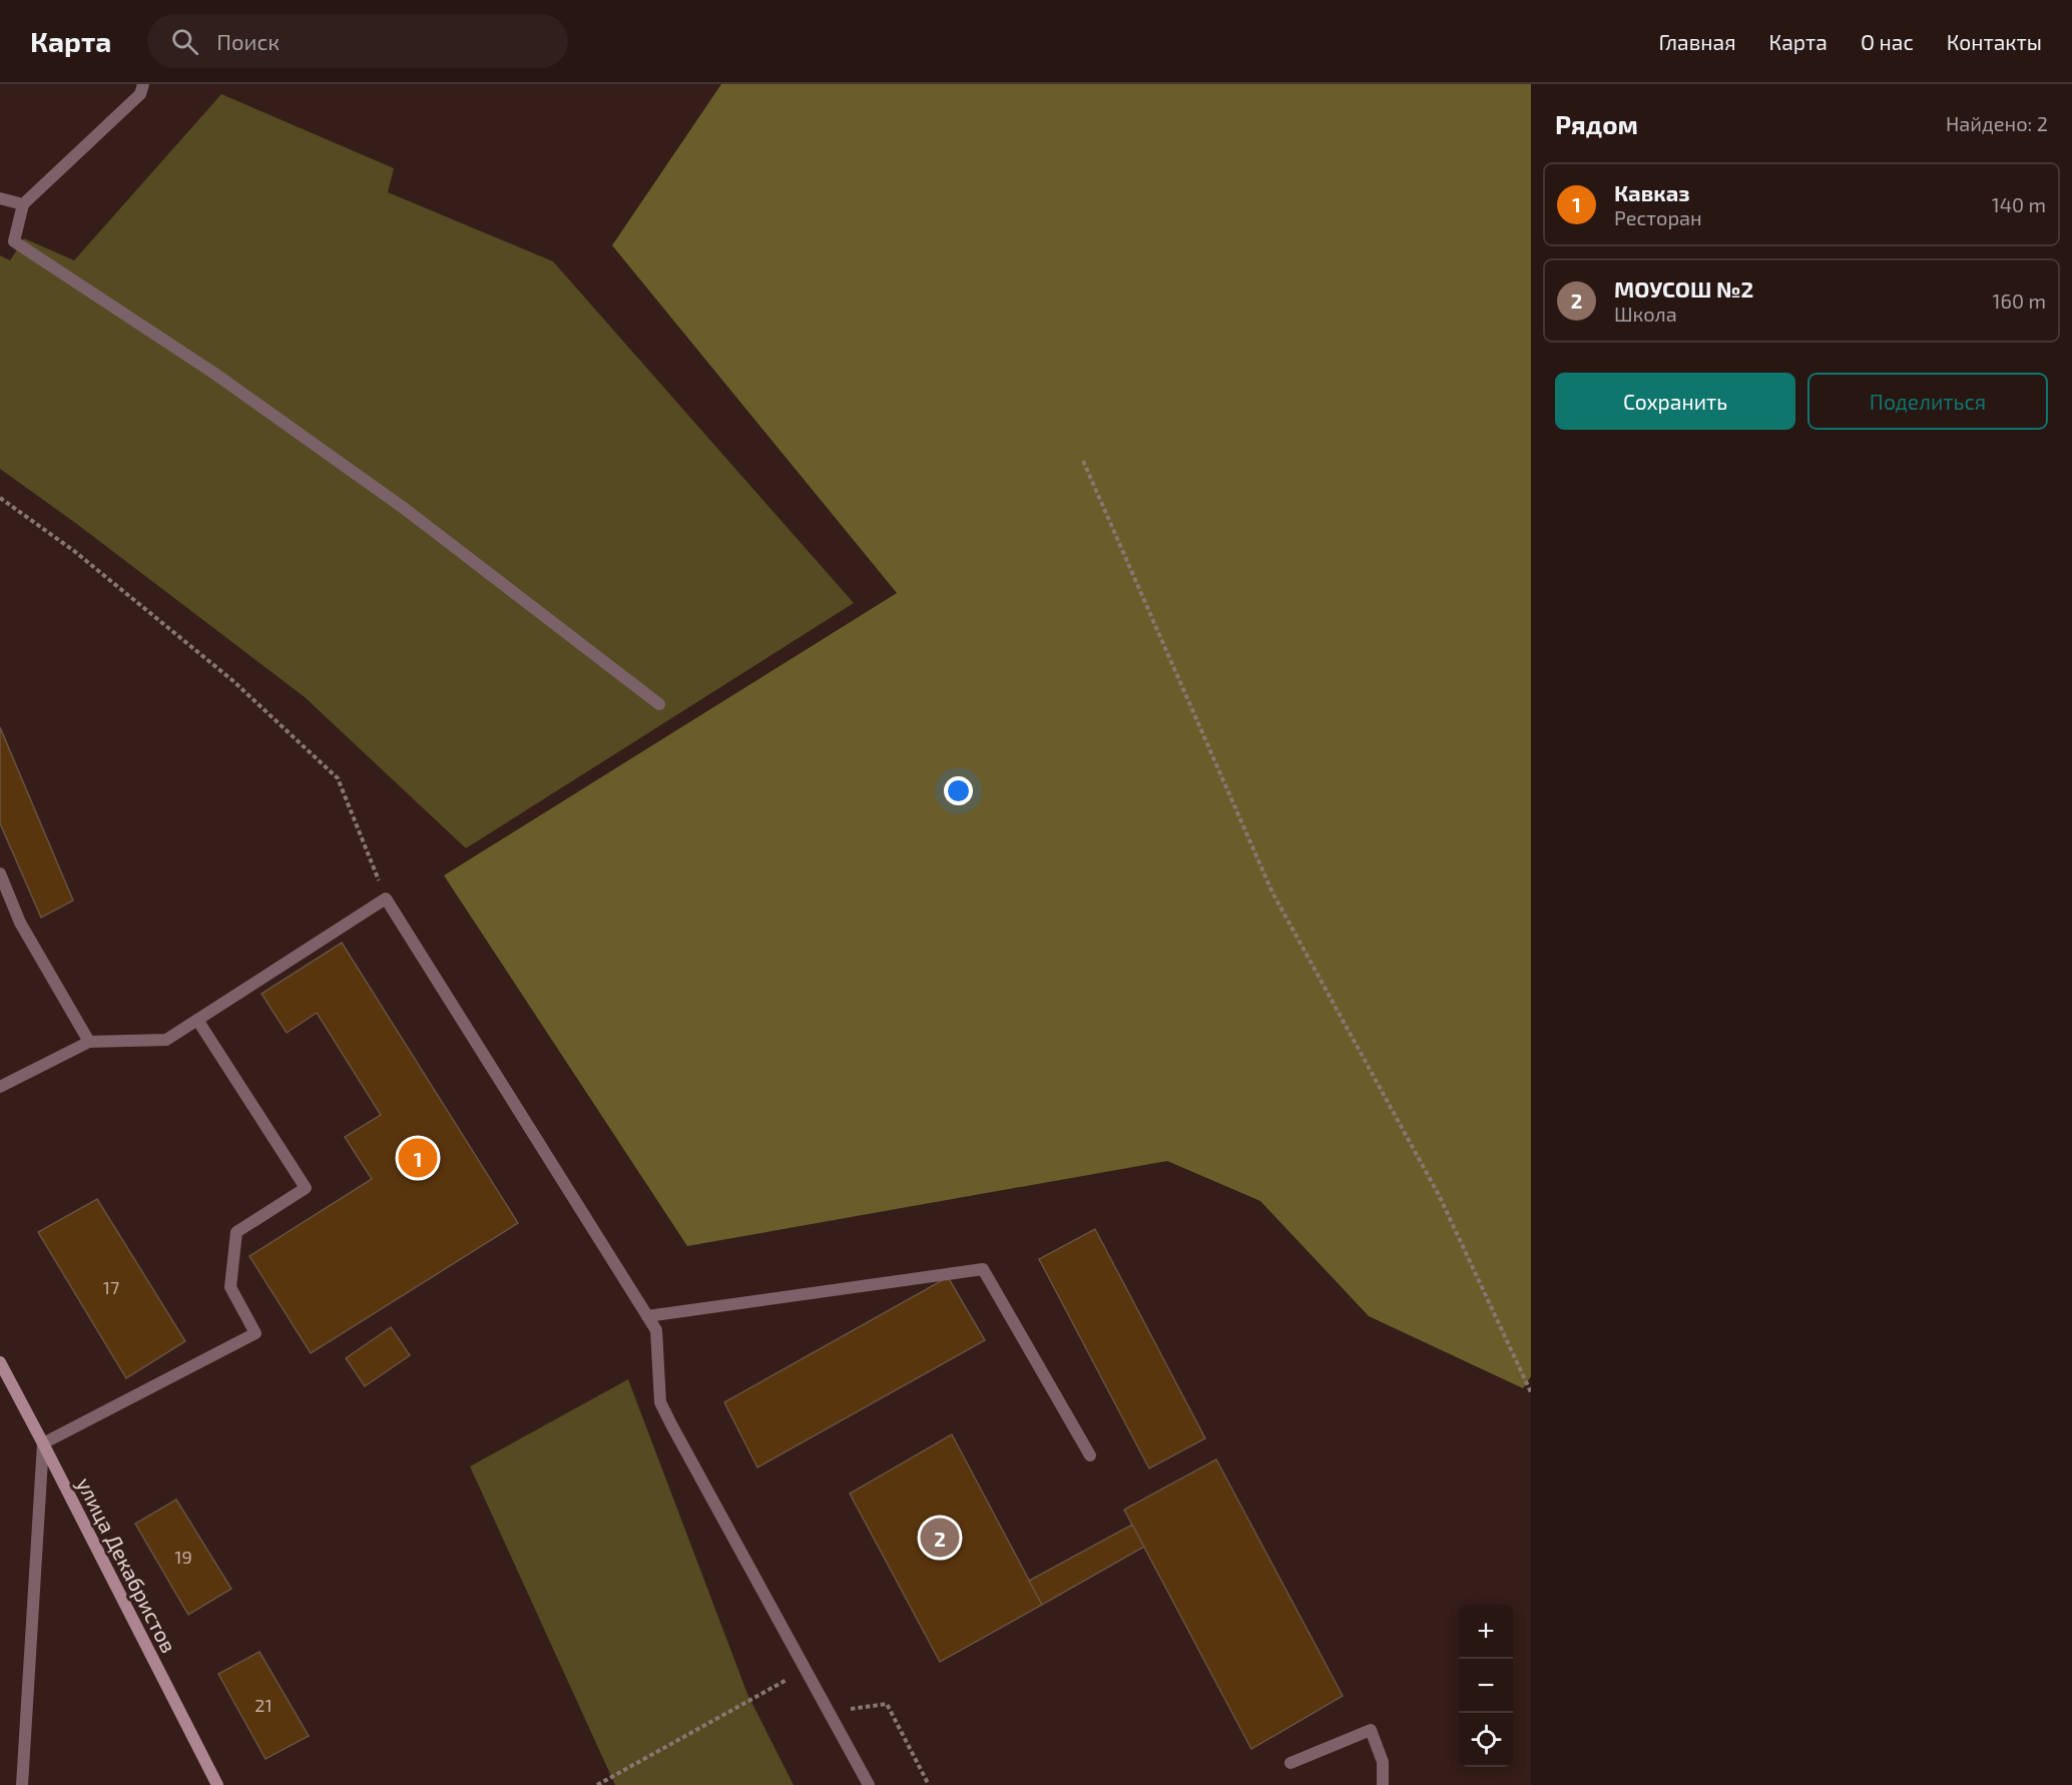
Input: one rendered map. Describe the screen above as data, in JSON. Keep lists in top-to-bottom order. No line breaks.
{"streets":{"street":["улица Декабристов"]},"house_numbers":["17","19","21"],"page":{"header":"Карта","search":"Поиск","nav":["Главная","Карта","О нас","Контакты"],"heading":["Рядом","Найдено: 2"],"list":[{"mark":"1","name":"Кавказ","note":"Ресторан","value":"140 m"},{"mark":"2","name":"МОУСОШ №2","note":"Школа","value":"160 m"}],"buttons":["Сохранить","Поделиться"],"pins":["1","2"],"map_buttons":["+","−"]}}
